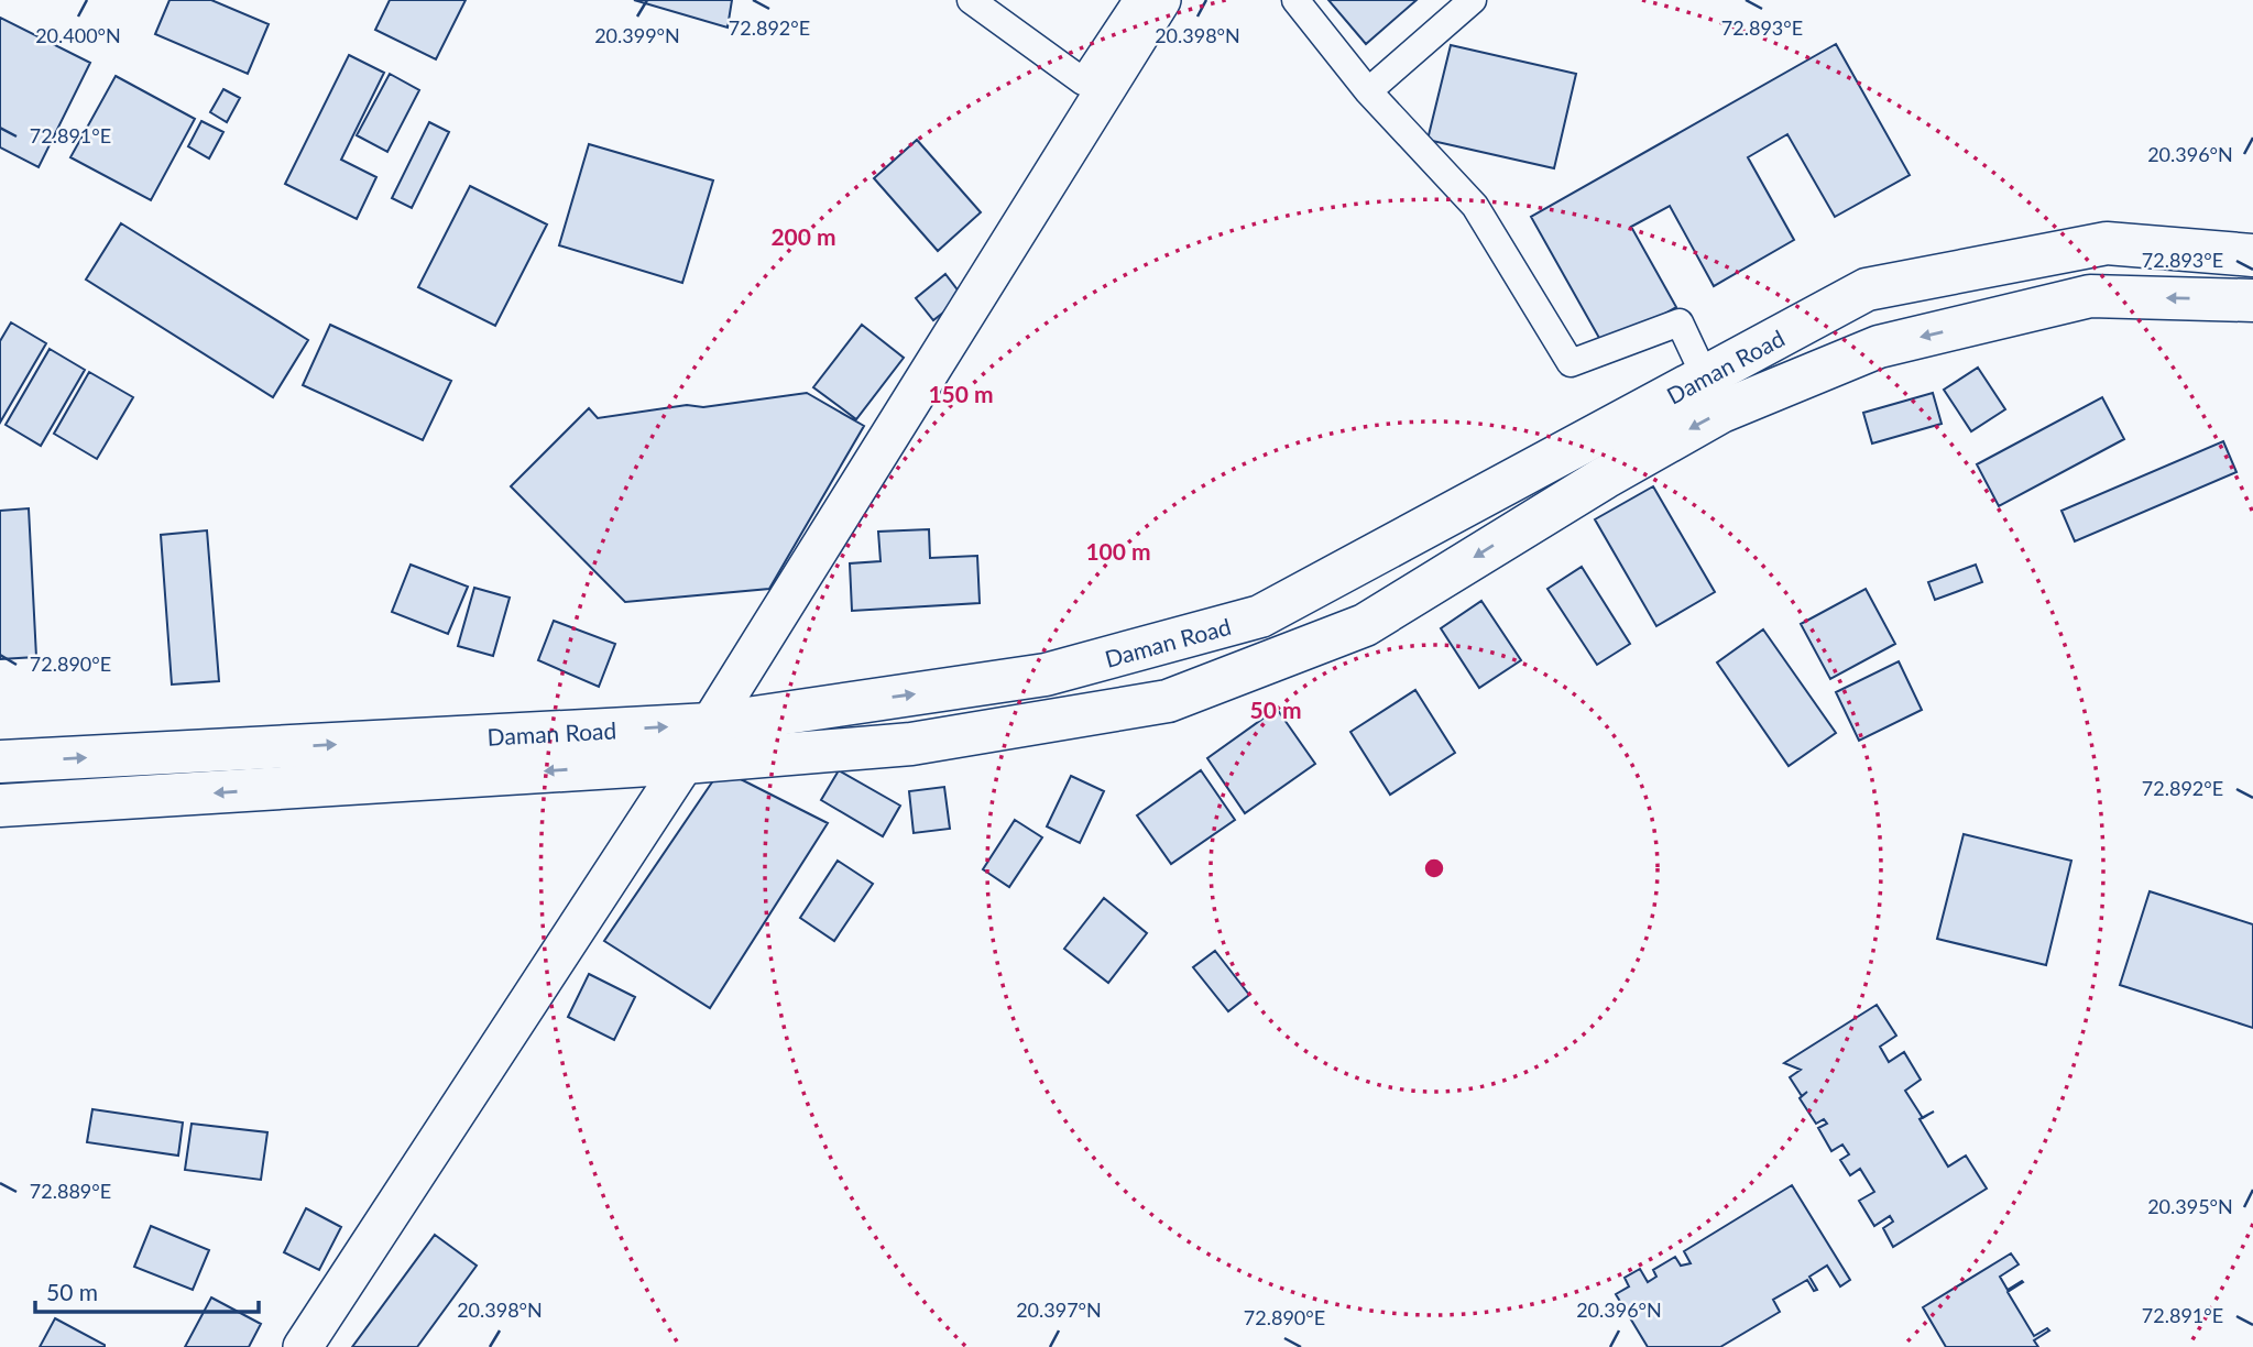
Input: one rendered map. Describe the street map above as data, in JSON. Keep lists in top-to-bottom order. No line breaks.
{"streets":{"main road":["Daman Road"]},"scale_bar":"50 m","coordinates":["72.892°E","72.893°E","20.398°N","20.400°N","20.399°N","72.891°E","20.396°N","72.890°E","72.889°E","20.395°N","20.397°N"],"rings":["200 m","150 m","100 m","50 m"]}
